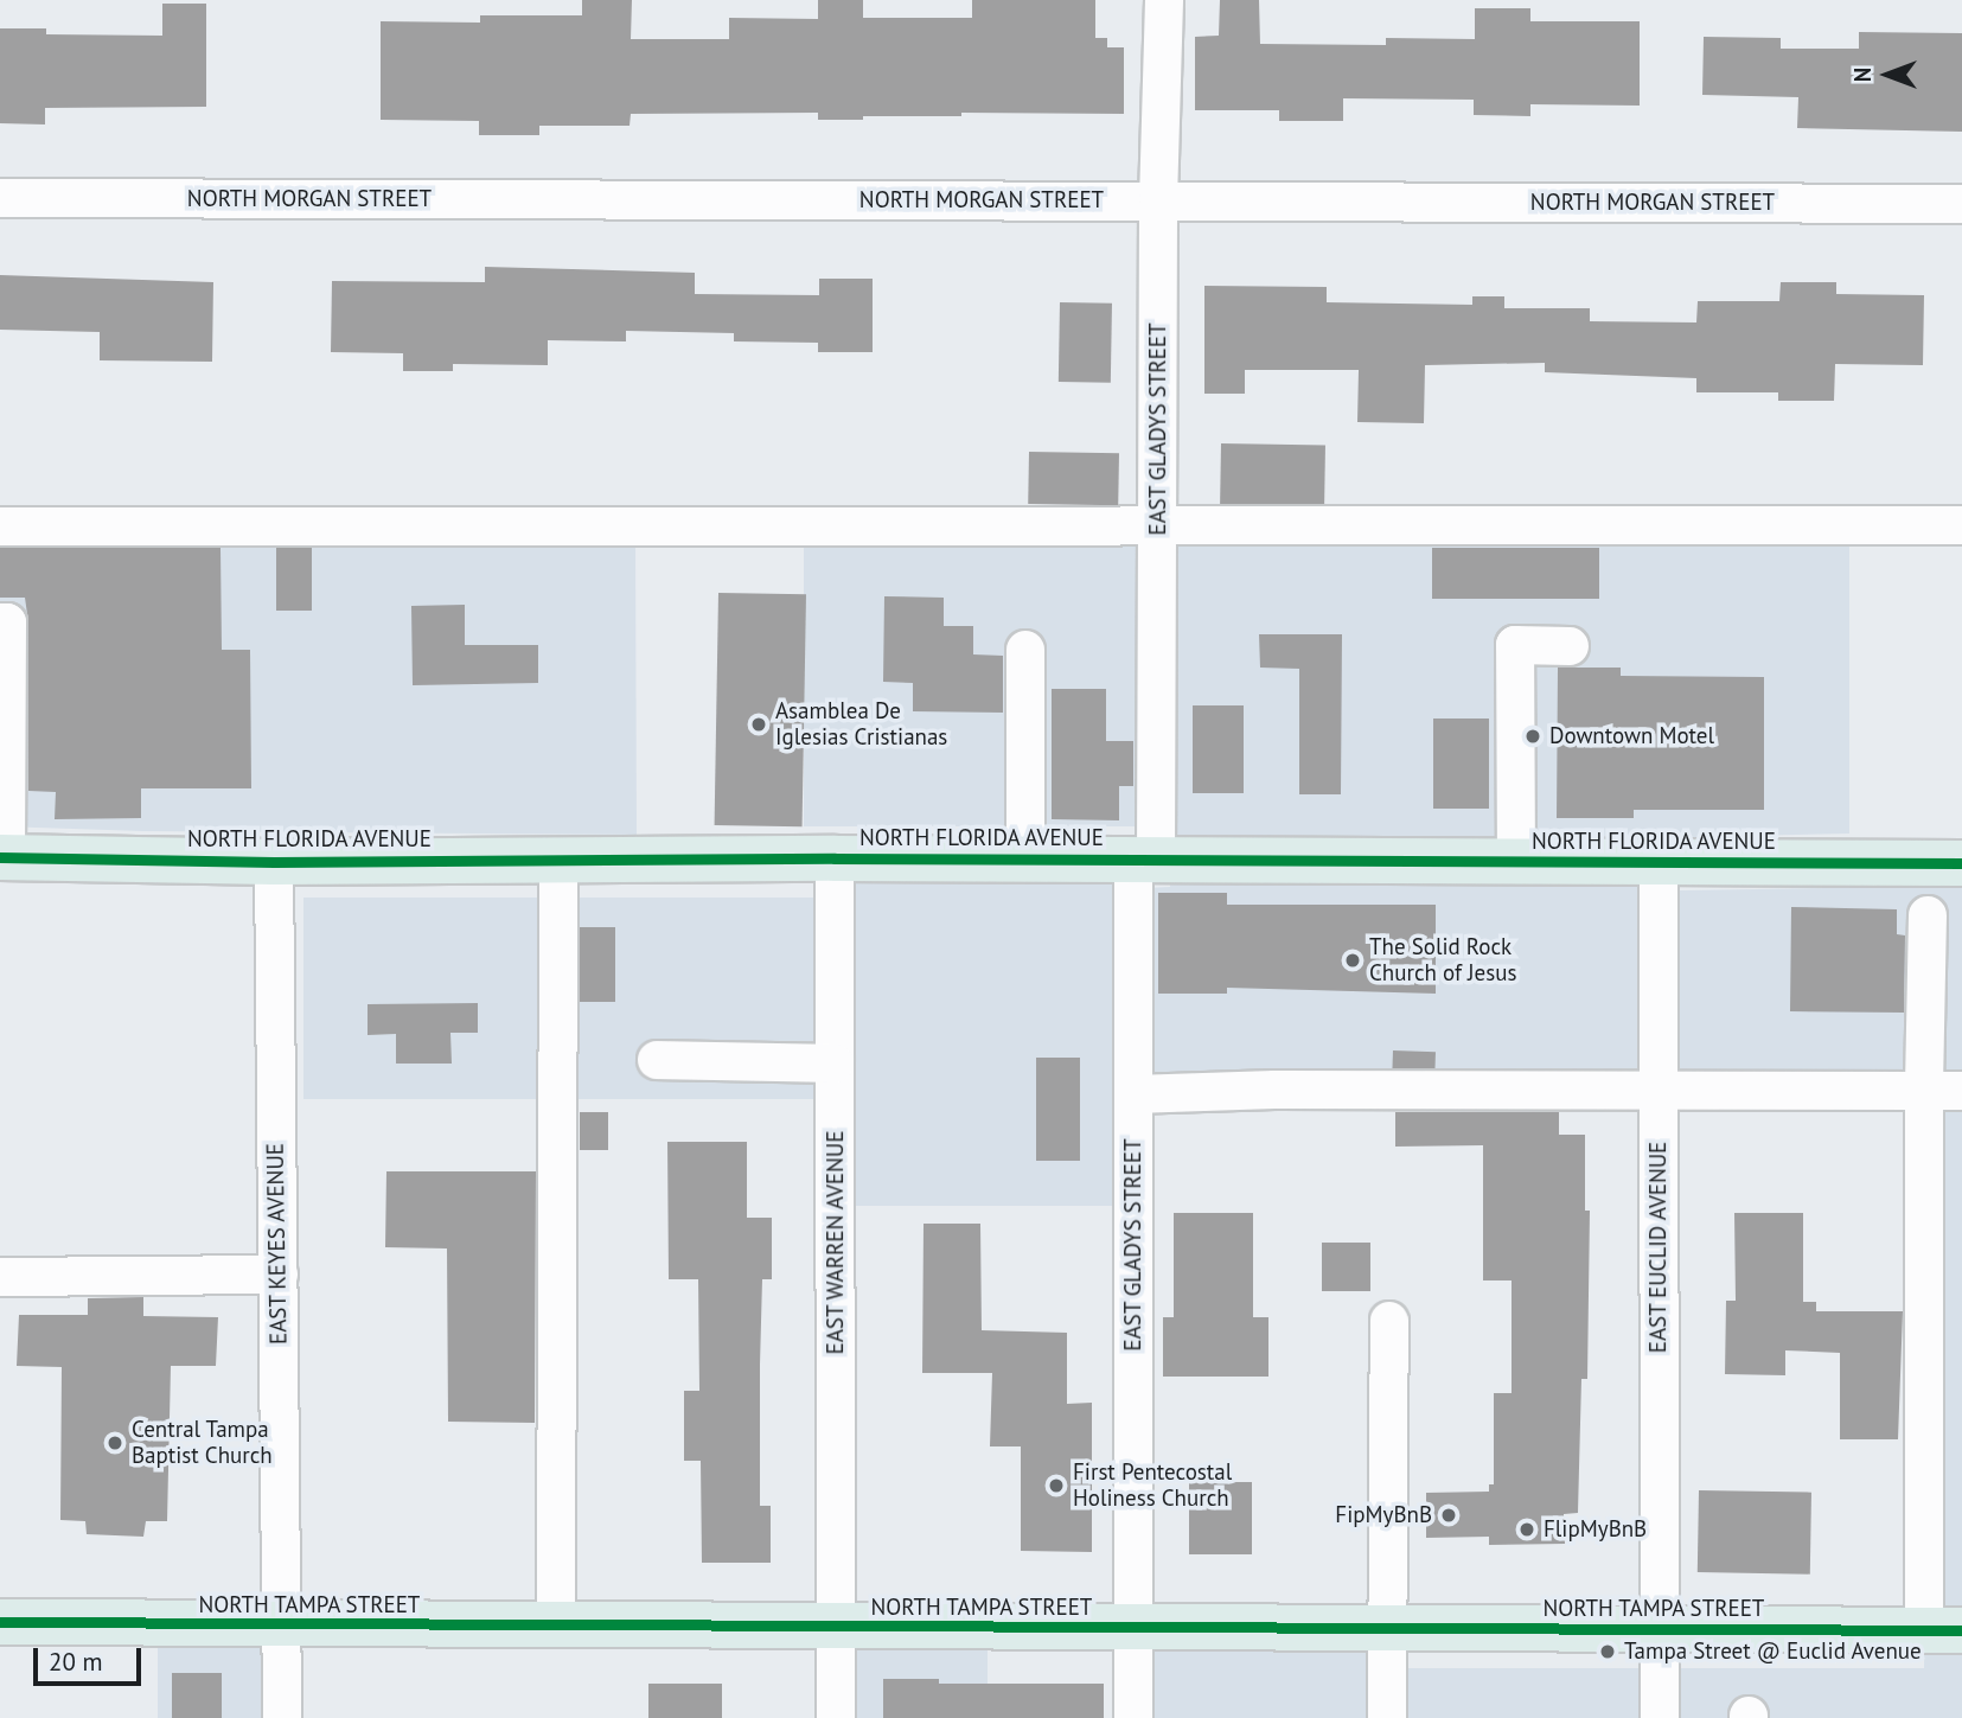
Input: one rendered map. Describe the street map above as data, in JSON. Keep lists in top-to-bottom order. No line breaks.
{"streets":{"main road":["NORTH FLORIDA AVENUE","NORTH TAMPA STREET"],"street":["NORTH MORGAN STREET","EAST GLADYS STREET","EAST WARREN AVENUE","EAST KEYES AVENUE","EAST EUCLID AVENUE"]},"crossings":[["NORTH MORGAN STREET","EAST GLADYS STREET"],["EAST GLADYS STREET","NORTH FLORIDA AVENUE"],["EAST GLADYS STREET","NORTH TAMPA STREET"],["NORTH FLORIDA AVENUE","EAST WARREN AVENUE"],["NORTH FLORIDA AVENUE","EAST KEYES AVENUE"],["NORTH FLORIDA AVENUE","EAST EUCLID AVENUE"],["EAST WARREN AVENUE","NORTH TAMPA STREET"],["EAST KEYES AVENUE","NORTH TAMPA STREET"],["EAST EUCLID AVENUE","NORTH TAMPA STREET"]],"places":["Asamblea De Iglesias Cristianas","Downtown Motel","The Solid Rock Church of Jesus","Central Tampa Baptist Church","First Pentecostal Holiness Church","FipMyBnB","FlipMyBnB","Tampa Street @ Euclid Avenue"],"scale_bar":"20 m","north":"left"}
